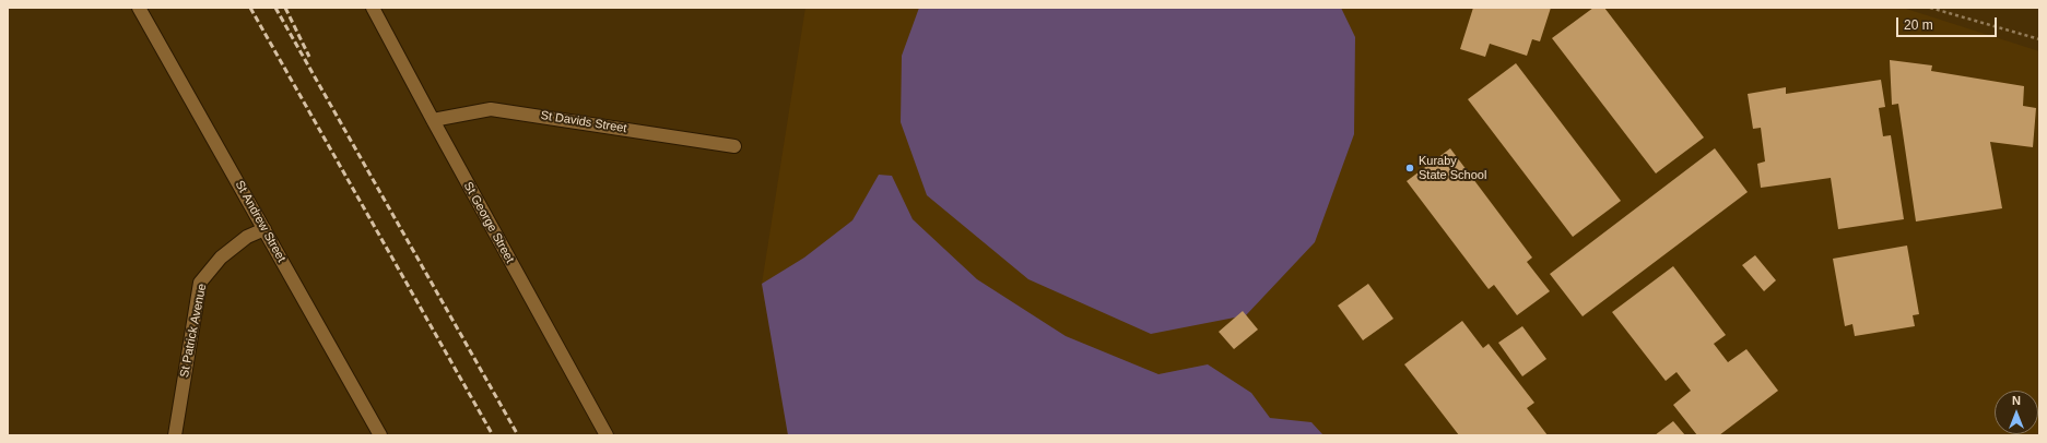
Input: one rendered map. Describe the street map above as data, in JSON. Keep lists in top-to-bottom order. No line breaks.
{"streets":{"street":["St Davids Street","St Andrew Street","St George Street","St Patrick Avenue"]},"crossings":[["St Davids Street","St George Street"],["St Andrew Street","St Patrick Avenue"]],"places":["Kuraby State School"],"scale_bar":"20 m","north":"top"}
